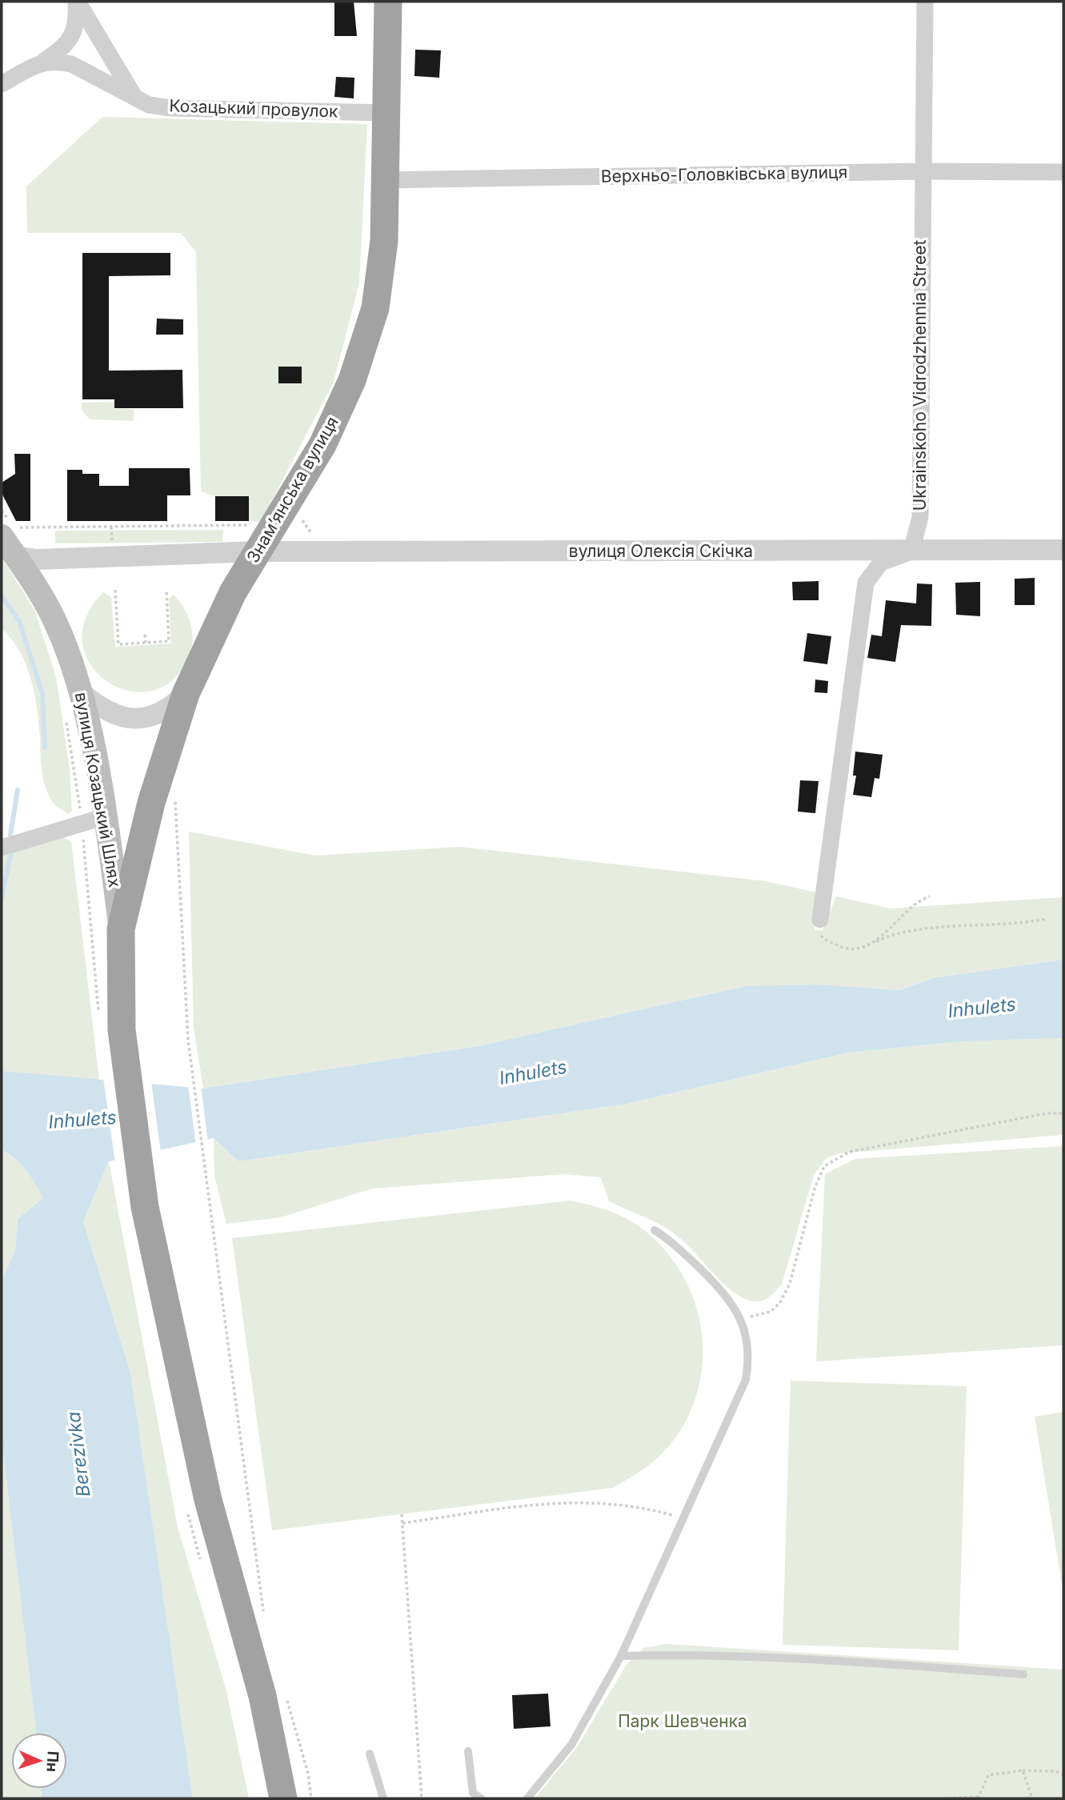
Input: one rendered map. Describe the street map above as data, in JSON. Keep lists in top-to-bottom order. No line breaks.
{"streets":{"highway":["Знамʼянська вулиця"],"main road":["вулиця Козацький Шлях"],"street":["Козацький провулок","Верхньо-Головківська вулиця","Ukrainskoho Vidrodzhennia Street","вулиця Олексія Скічка"]},"crossings":[["Козацький провулок","Знамʼянська вулиця"],["Верхньо-Головківська вулиця","Ukrainskoho Vidrodzhennia Street"],["Верхньо-Головківська вулиця","Знамʼянська вулиця"],["Ukrainskoho Vidrodzhennia Street","вулиця Олексія Скічка"],["Знамʼянська вулиця","вулиця Олексія Скічка"],["Знамʼянська вулиця","вулиця Козацький Шлях"],["вулиця Олексія Скічка","вулиця Козацький Шлях"]],"water":["Inhulets","Berezivka"],"parks":["Парк Шевченка"],"north":"right"}
